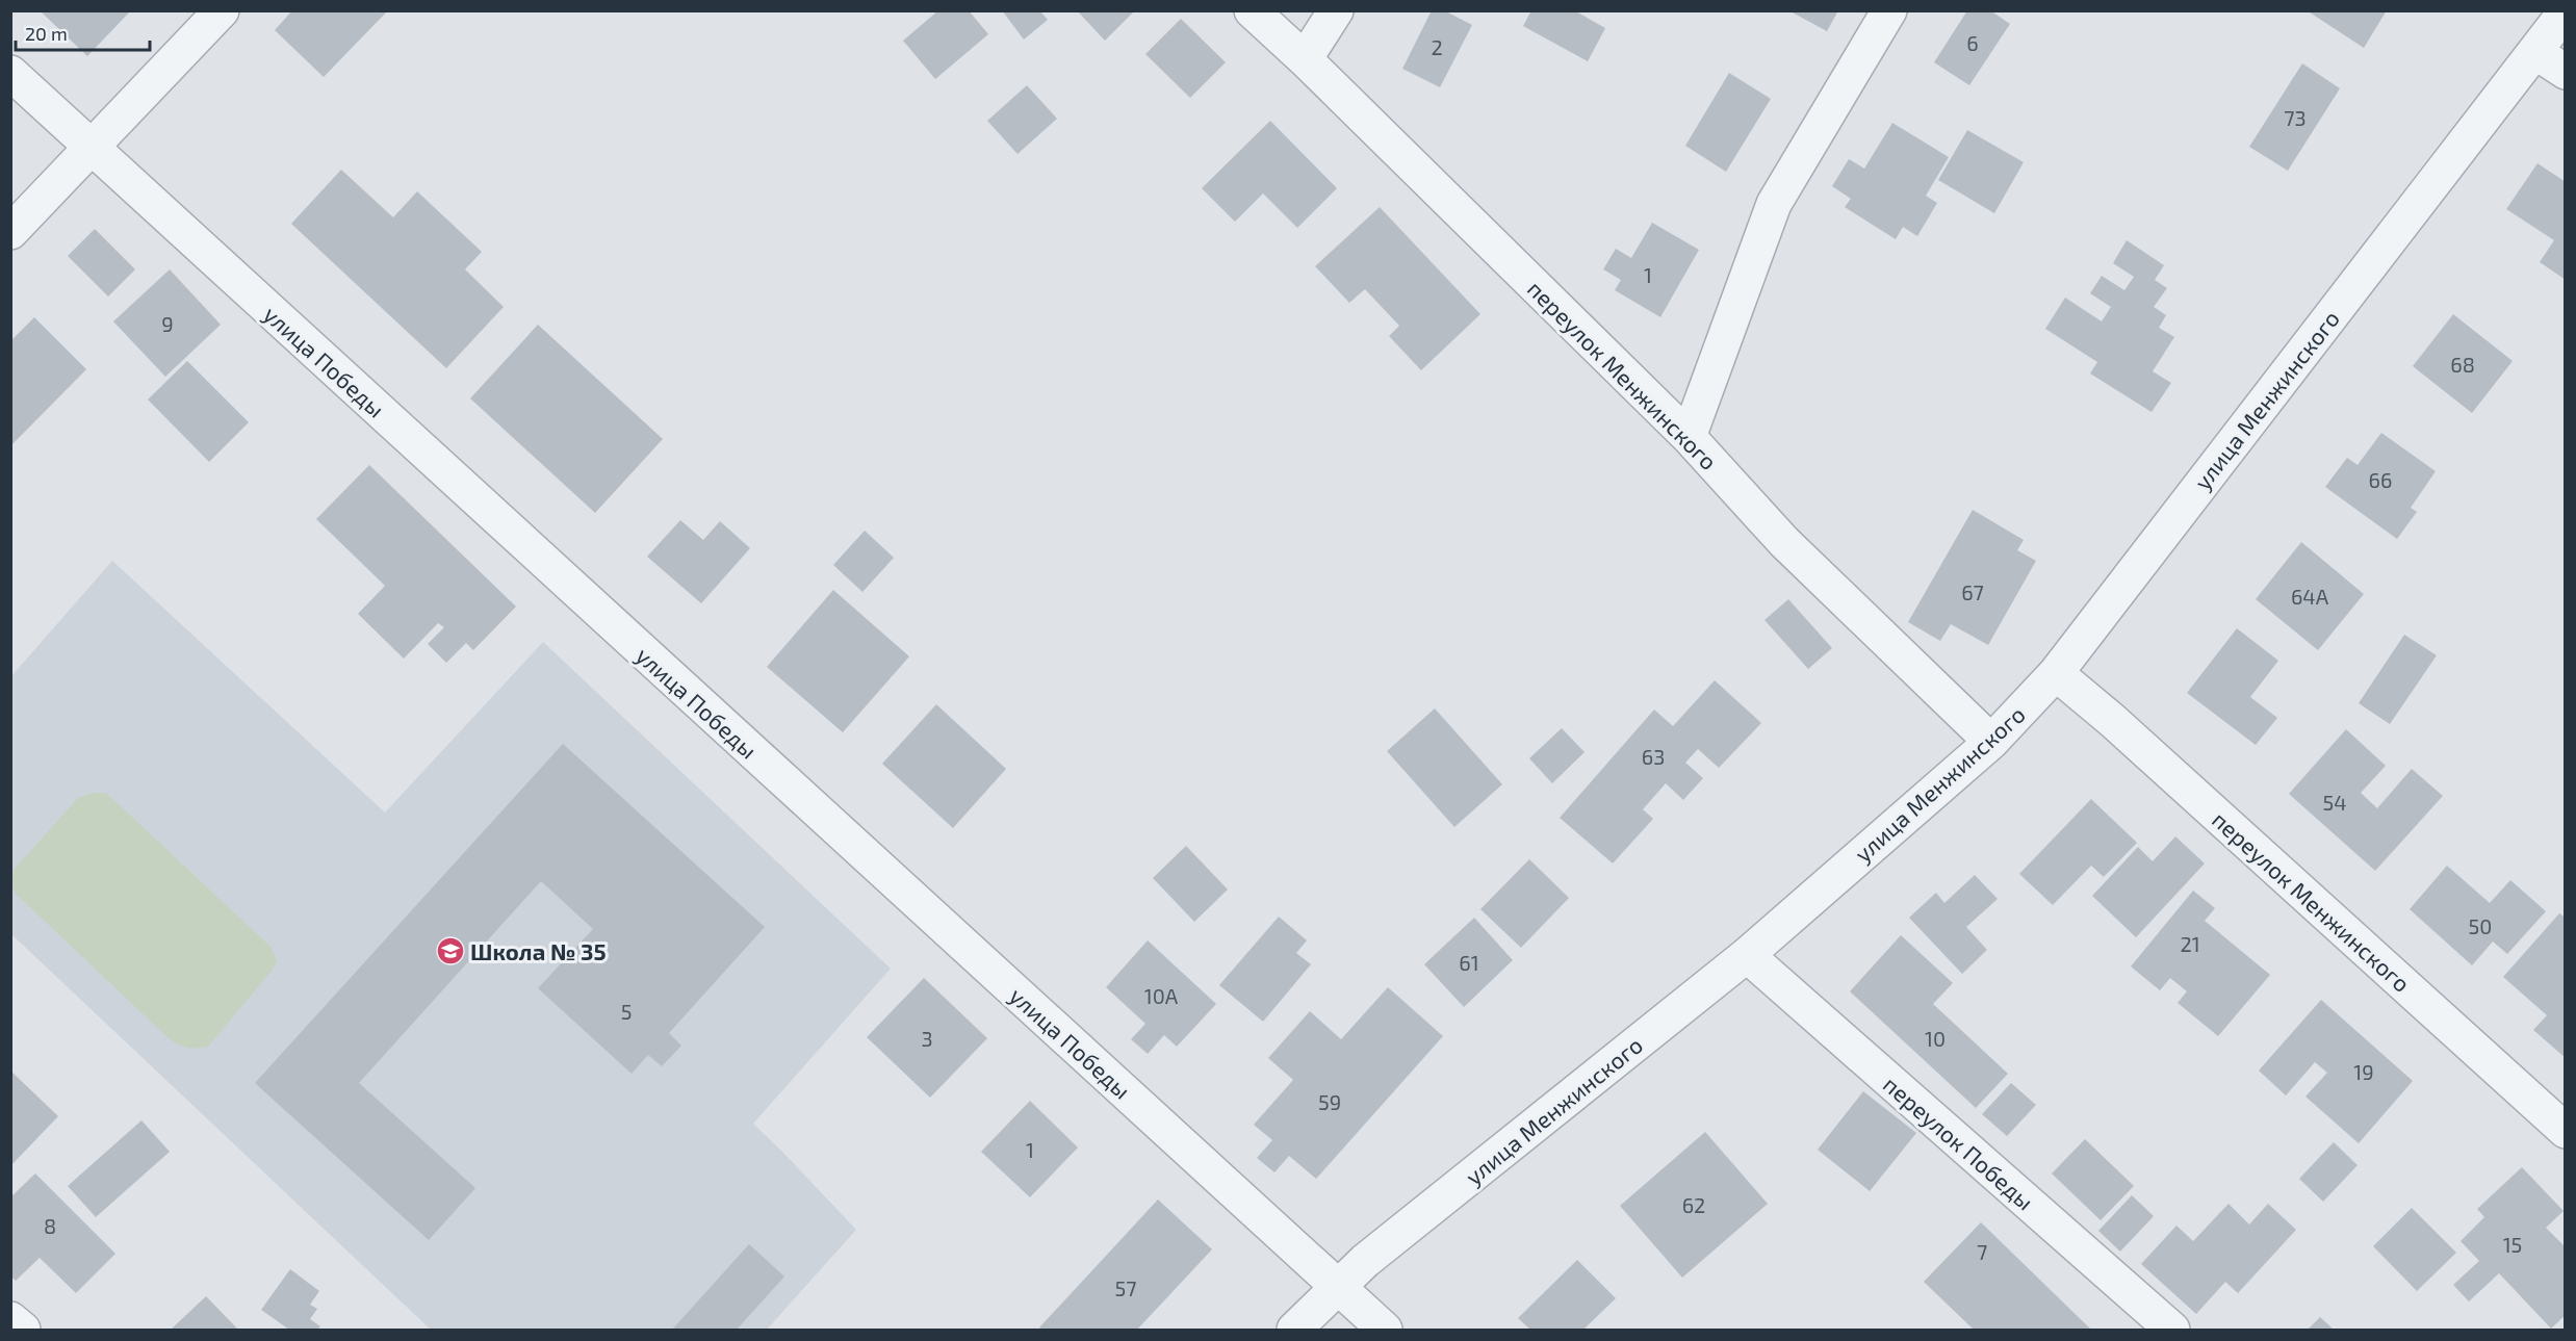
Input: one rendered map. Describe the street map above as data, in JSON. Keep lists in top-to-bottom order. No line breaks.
{"streets":{"street":["улица Победы","переулок Менжинского","улица Менжинского","переулок Победы"]},"crossings":[["улица Победы","улица Менжинского"],["переулок Менжинского","улица Менжинского"],["улица Менжинского","переулок Победы"]],"places":{"school or university":["Школа № 35"]},"house_numbers":["6","2","73","1","9","68","66","67","64А","63","54","50","21","61","10А","5","3","10","19","59","1","62","8","15","7","57"],"scale_bar":"20 m"}
